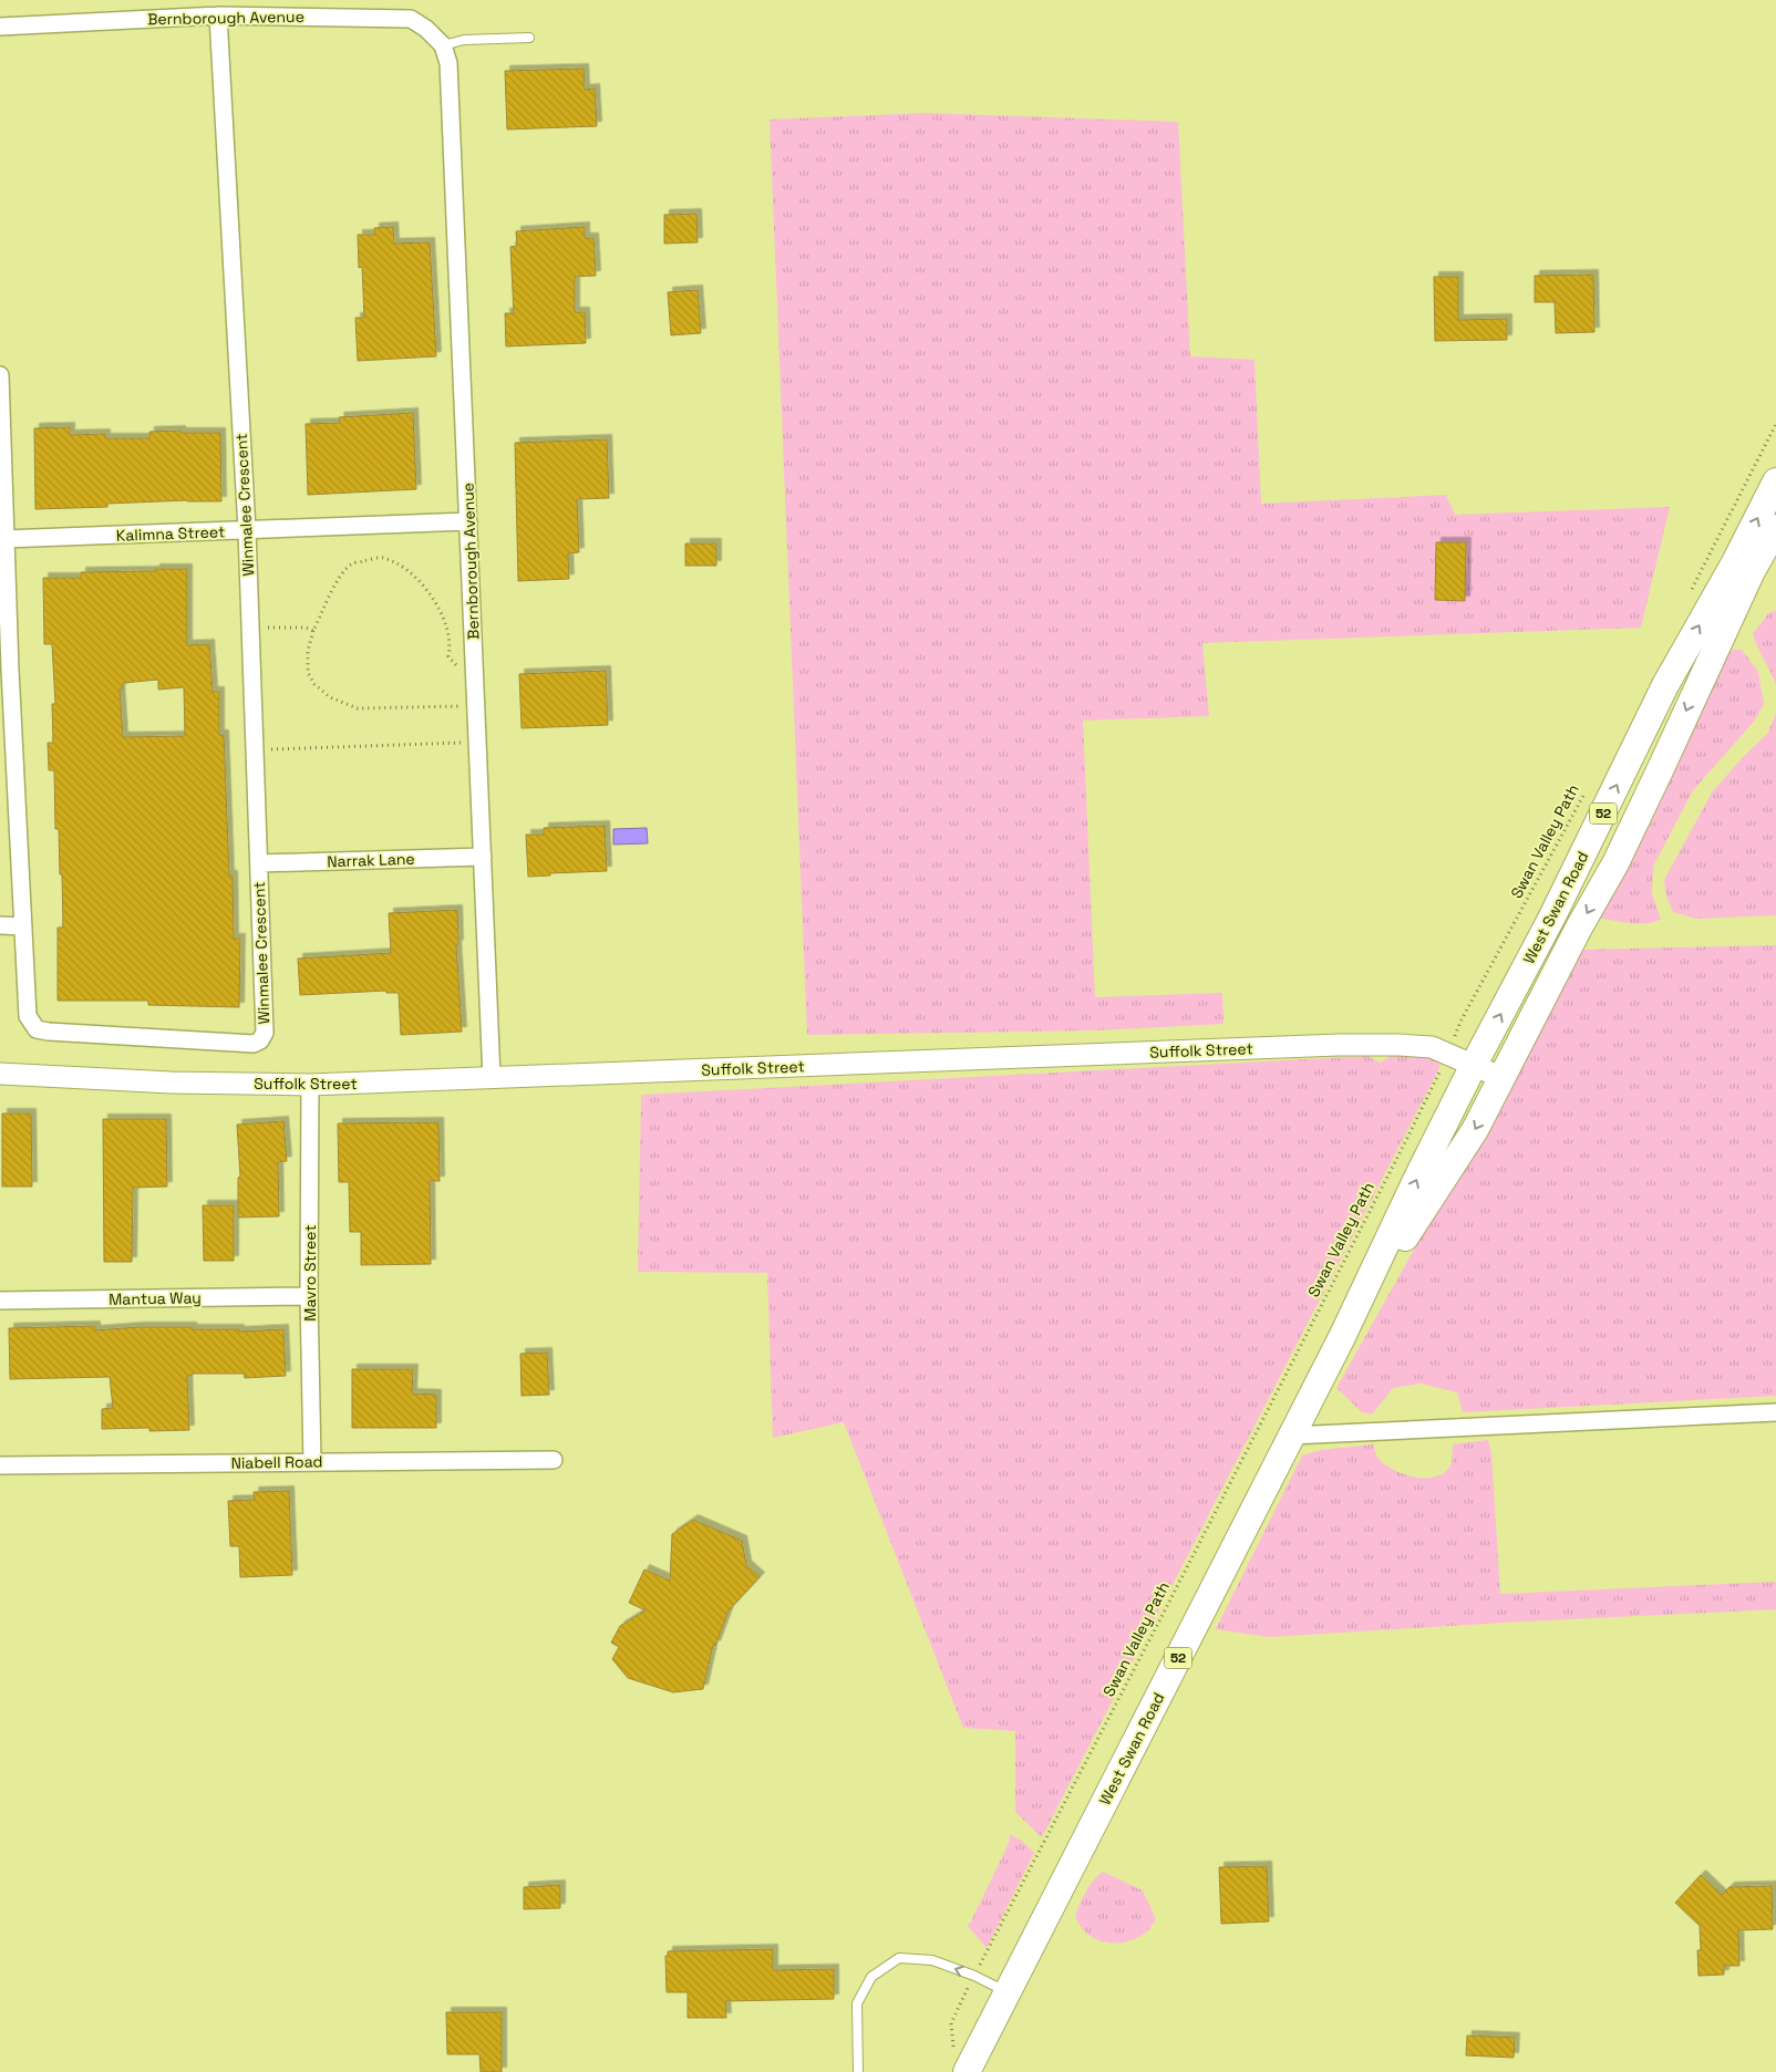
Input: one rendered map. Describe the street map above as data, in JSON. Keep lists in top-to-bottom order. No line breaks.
{"streets":{"main road":["52","West Swan Road"],"street":["Bernborough Avenue","Winmalee Crescent","Kalimna Street","Narrak Lane","Suffolk Street","Mavro Street","Mantua Way","Niabell Road"],"path":["Swan Valley Path"]},"crossings":[["Bernborough Avenue","Winmalee Crescent"],["Bernborough Avenue","Kalimna Street"],["Bernborough Avenue","Narrak Lane"],["Bernborough Avenue","Suffolk Street"],["Winmalee Crescent","Kalimna Street"],["Winmalee Crescent","Narrak Lane"],["Swan Valley Path","West Swan Road"],["Swan Valley Path","Suffolk Street"],["West Swan Road","Suffolk Street"],["Suffolk Street","Mavro Street"],["Mavro Street","Mantua Way"],["Mavro Street","Niabell Road"]]}
